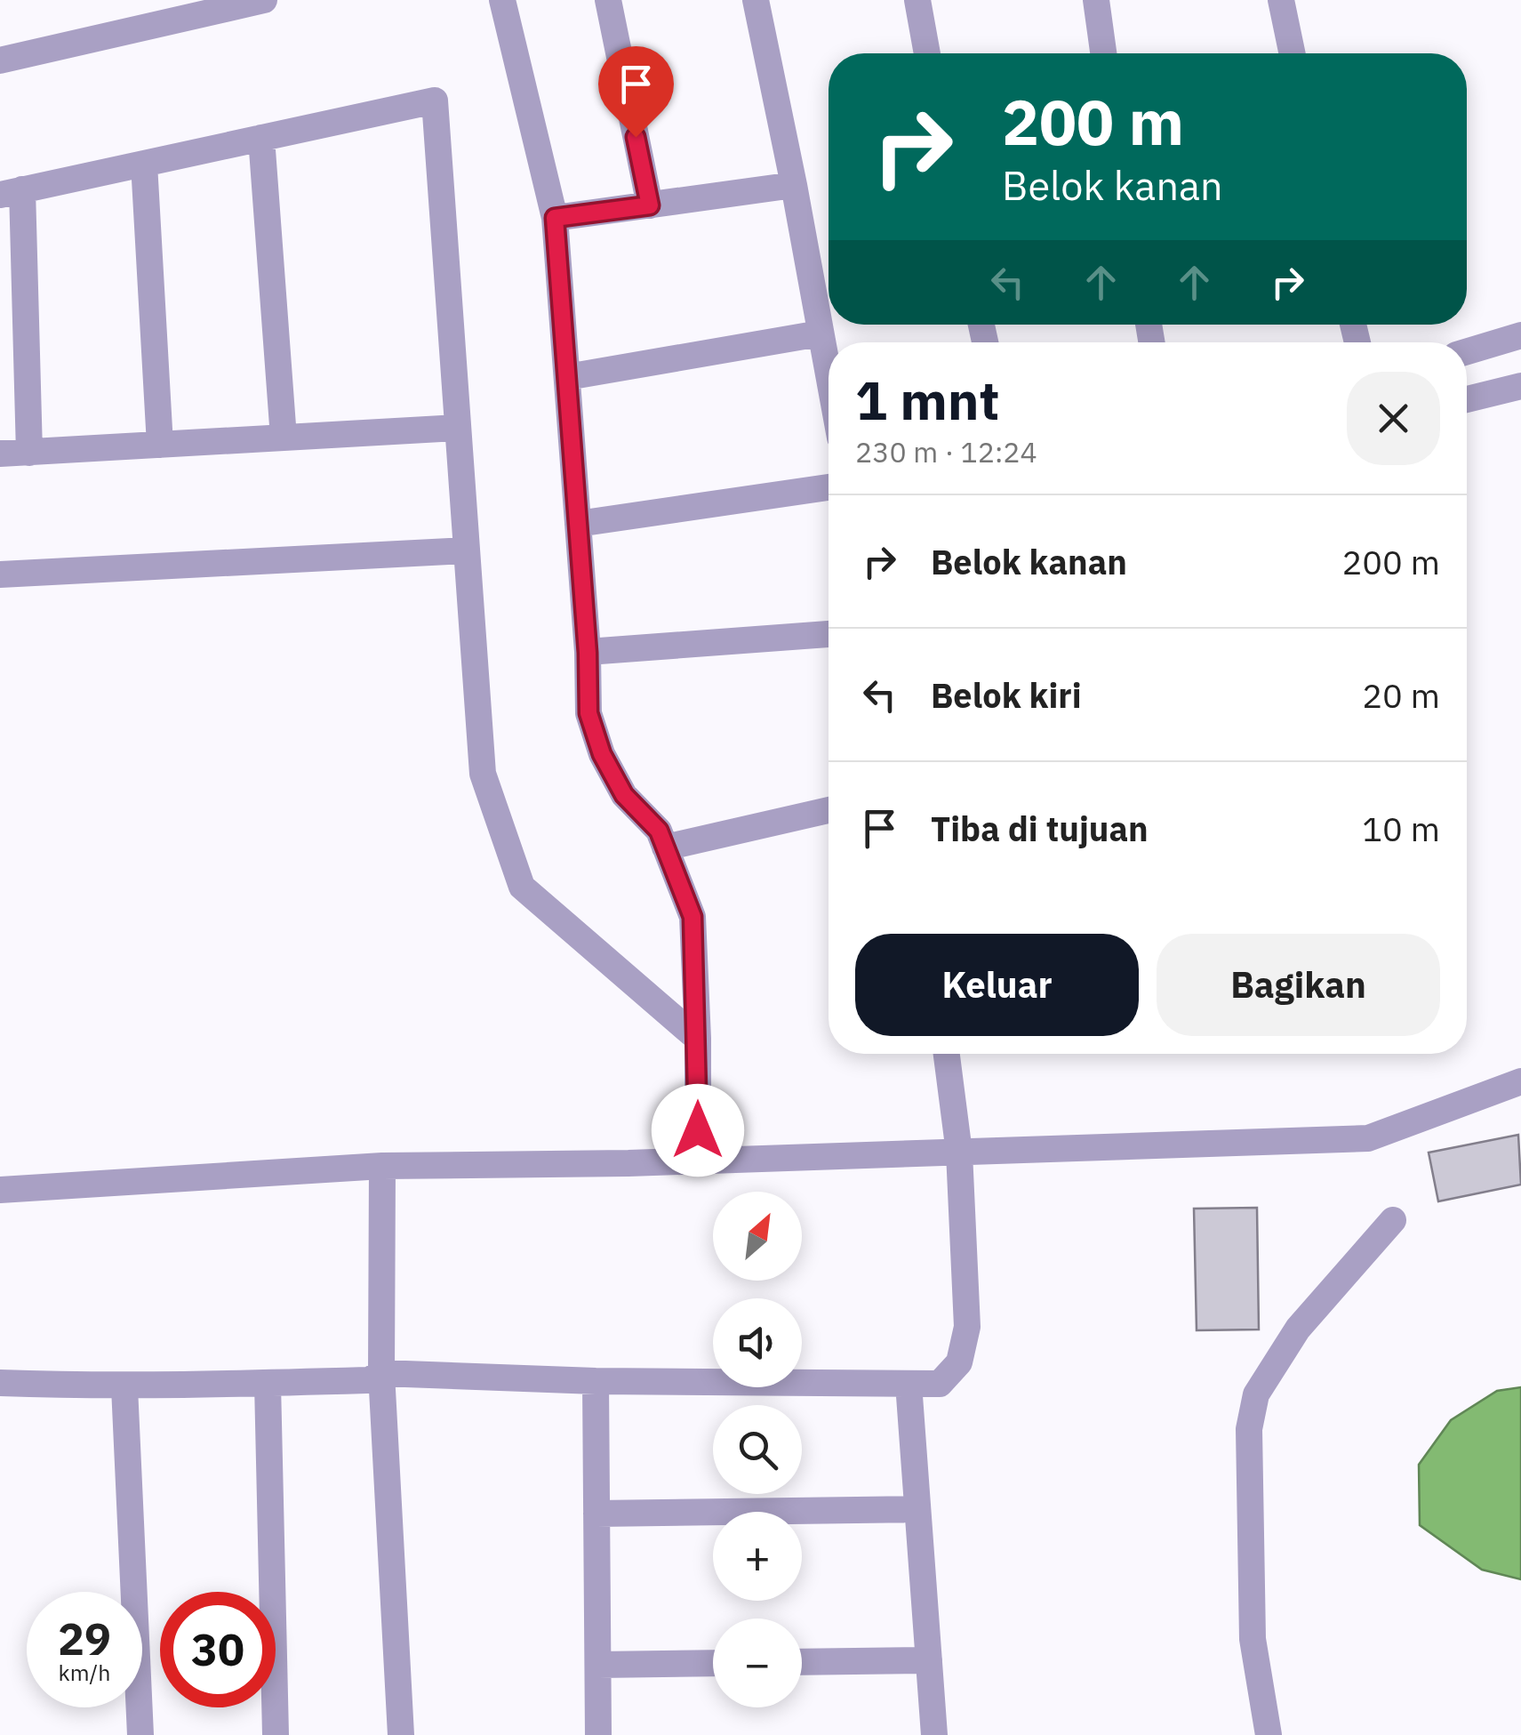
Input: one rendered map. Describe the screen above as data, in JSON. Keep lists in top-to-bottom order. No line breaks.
{"north":"top right","page":{"turn":["200 m","Belok kanan"],"heading":["1 mnt","230 m · 12:24"],"list":[{"name":"Belok kanan","value":"200 m"},{"name":"Belok kiri","value":"20 m"},{"name":"Tiba di tujuan","value":"10 m"}],"buttons":["Keluar","Bagikan"],"map_buttons":["+","−"],"speed":"29 km/h","limit":"30"}}
